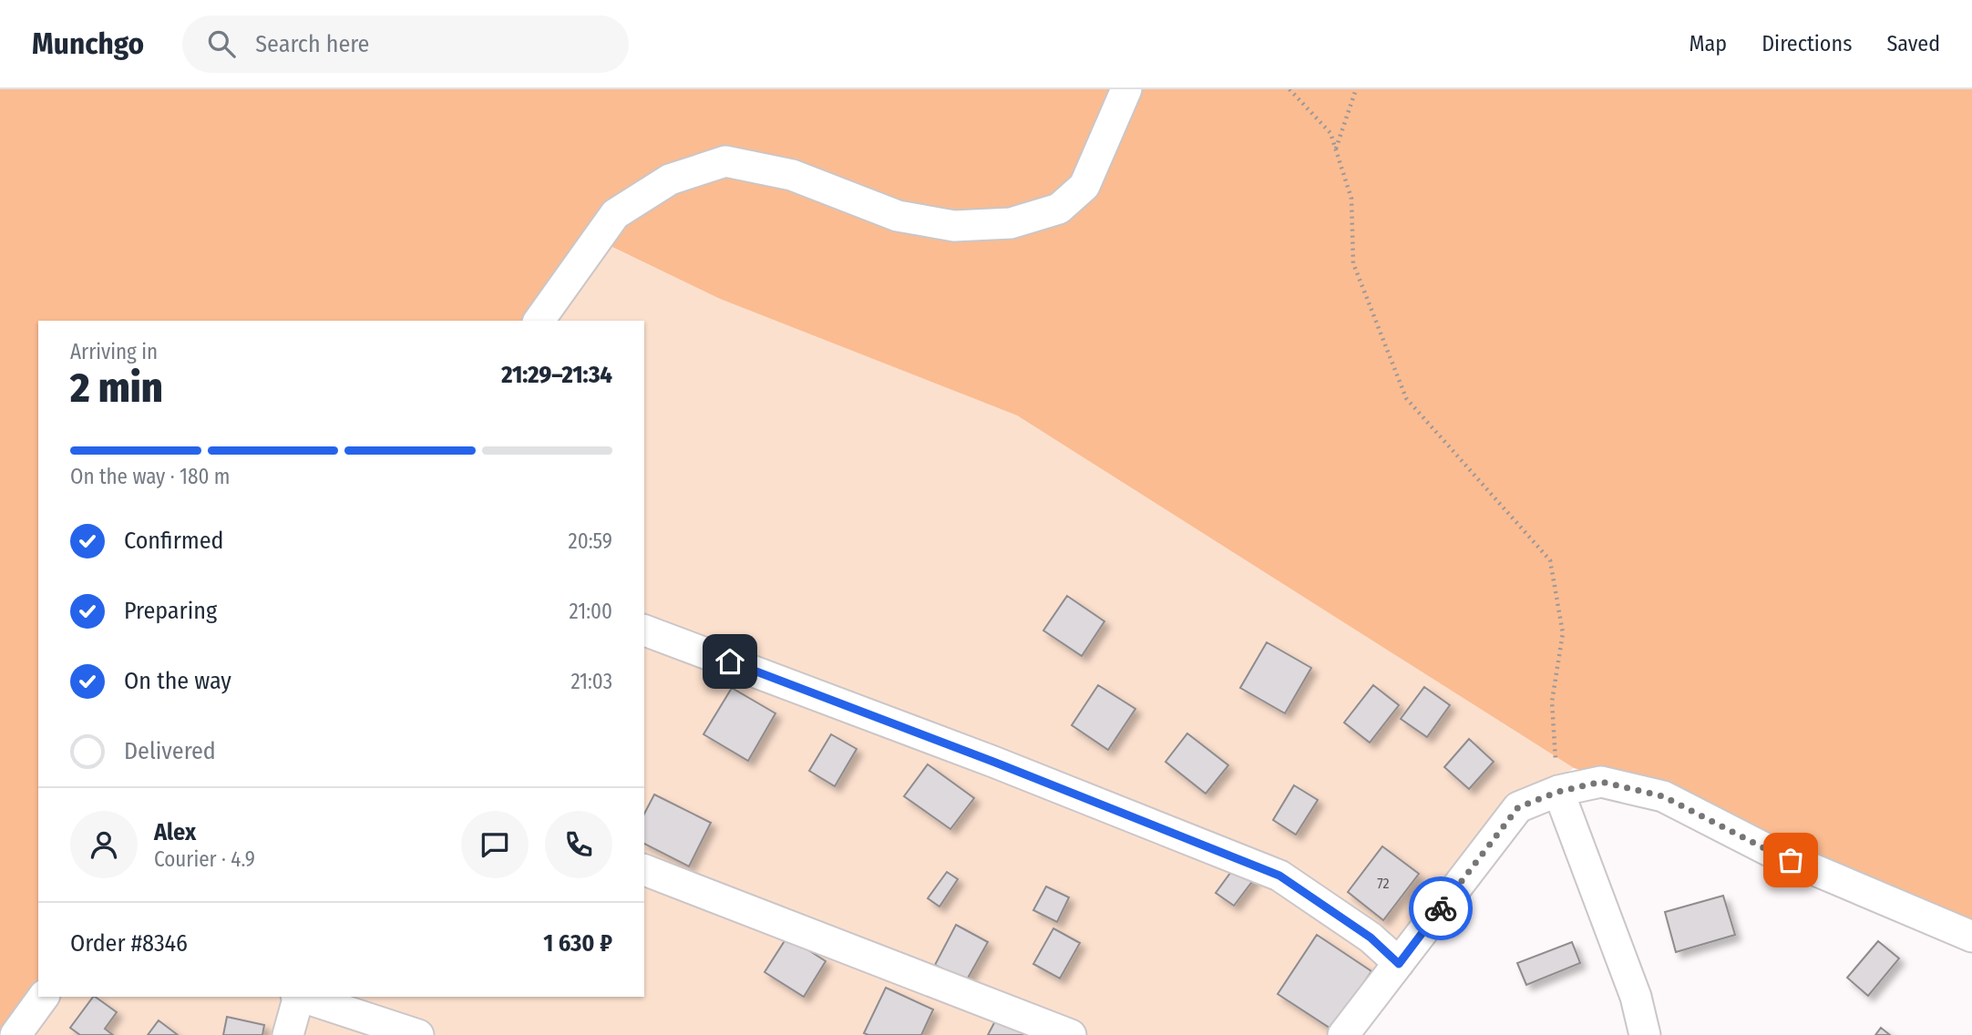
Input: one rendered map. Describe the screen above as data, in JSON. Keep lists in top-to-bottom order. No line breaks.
{"house_numbers":["72"],"page":{"header":"Munchgo","search":"Search here","nav":["Map","Directions","Saved"],"heading":["2 min","Arriving in","21:29–21:34"],"panel":["Alex","Courier · 4.9","Order #8346","1 630 ₽"],"bar":"On the way · 180 m","list":[["Confirmed","20:59"],["Preparing","21:00"],["On the way","21:03"],"Delivered"]}}
